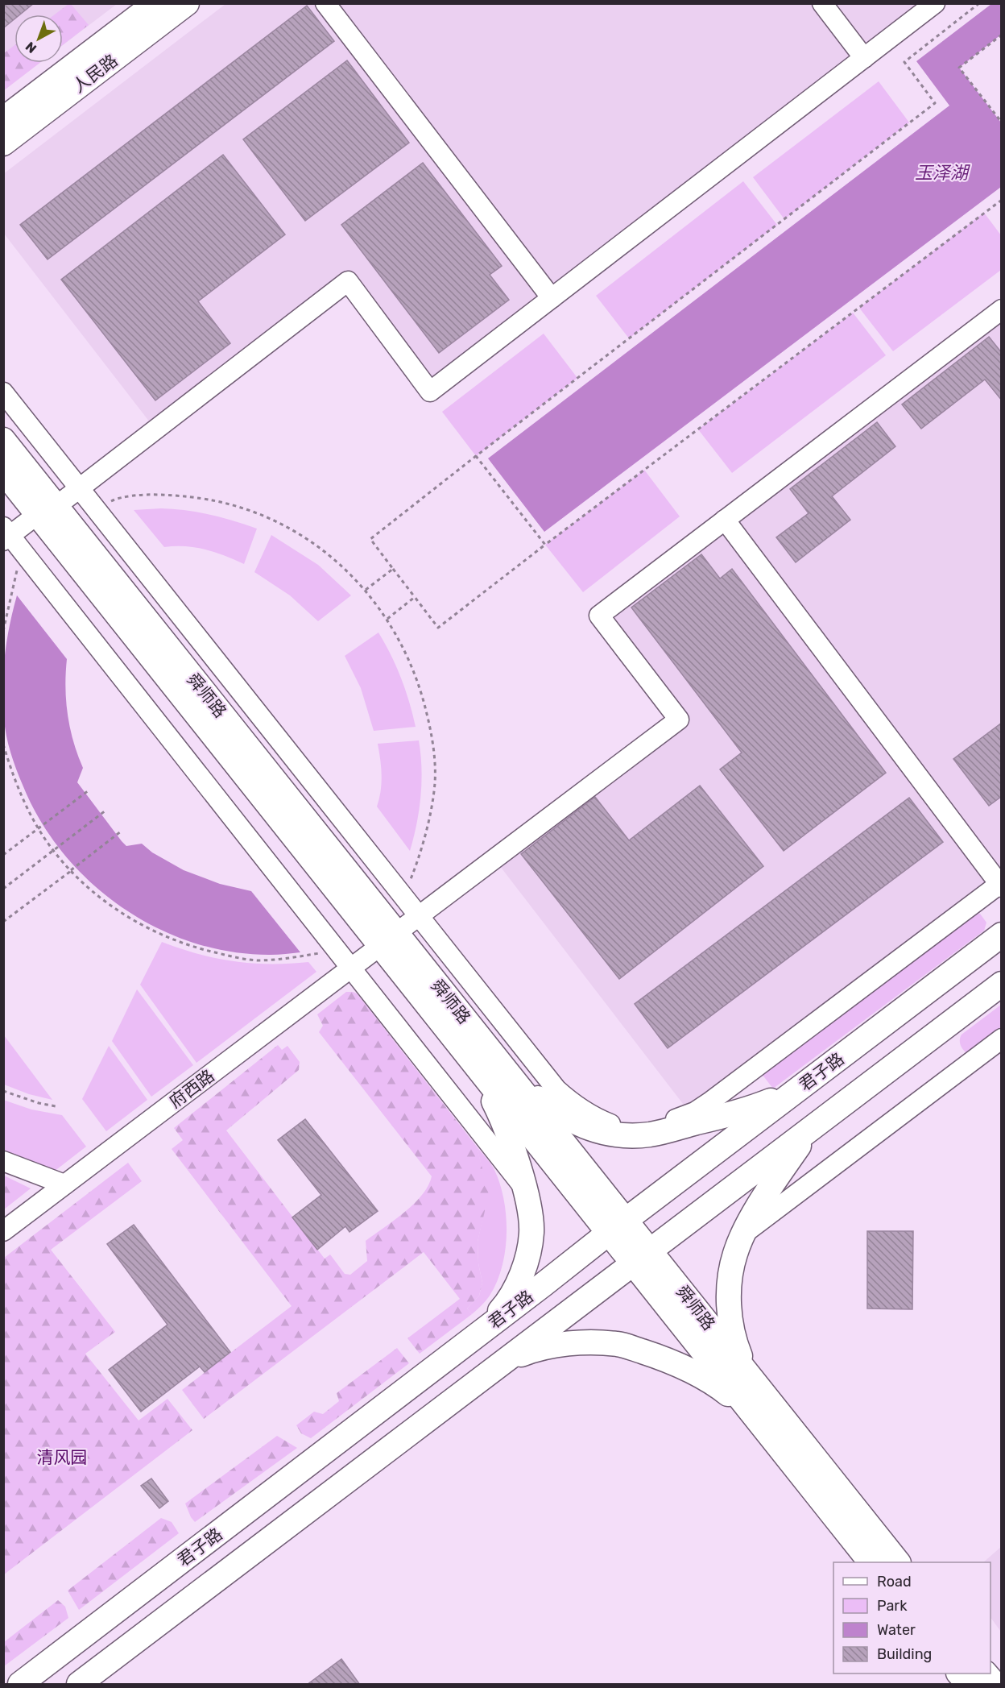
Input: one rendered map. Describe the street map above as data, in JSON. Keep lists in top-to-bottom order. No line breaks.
{"streets":{"main road":["人民路","舜师路","君子路"],"street":["府西路"]},"crossings":[["舜师路","君子路"],["舜师路","府西路"]],"water":["玉泽湖"],"parks":["清风园"],"legend":["Road","Park","Water","Building"],"north":"bottom left"}
